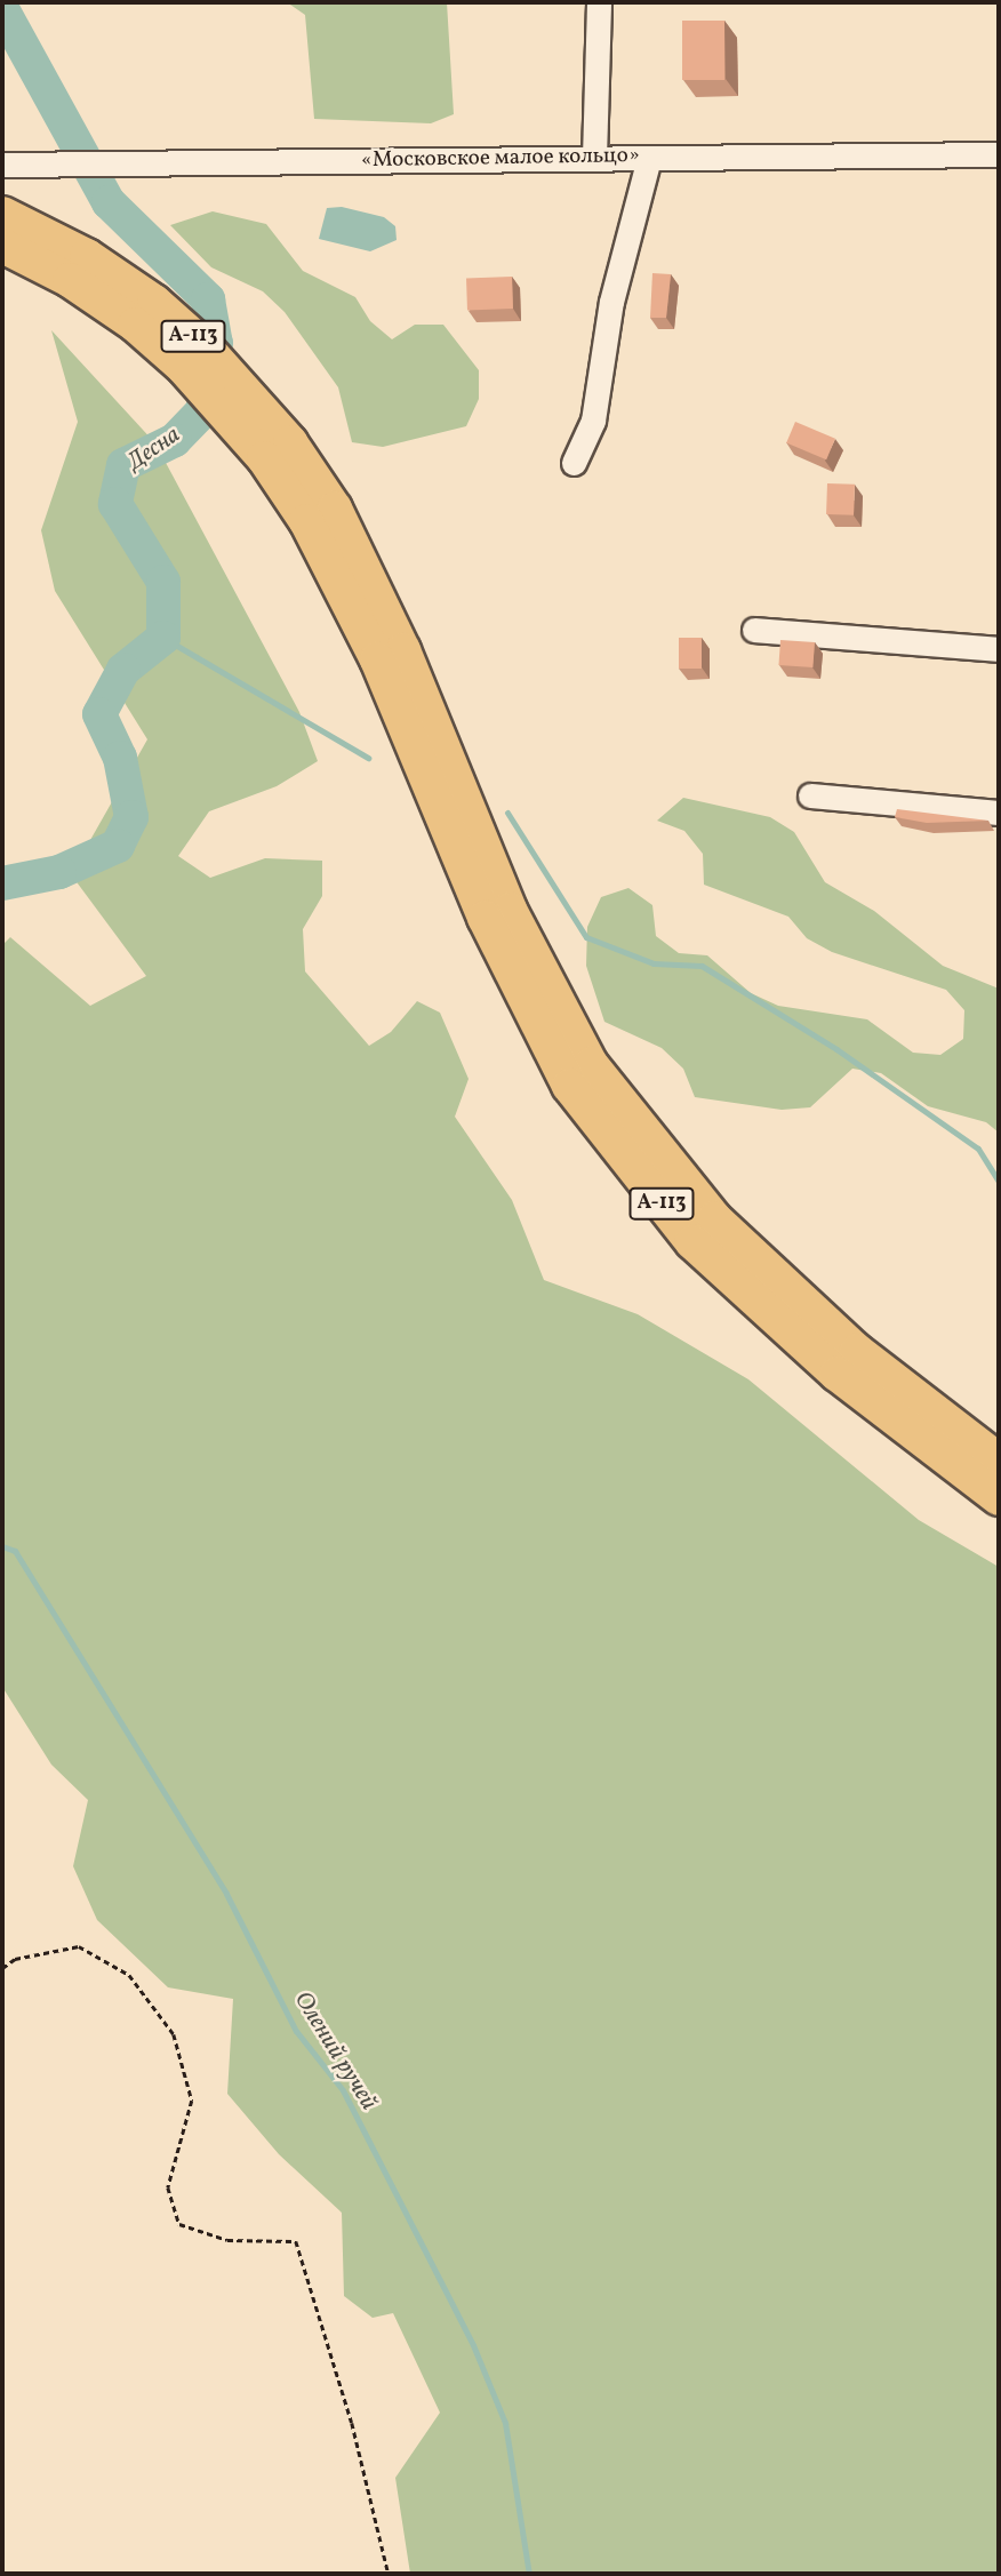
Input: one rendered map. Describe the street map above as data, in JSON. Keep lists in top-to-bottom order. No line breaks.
{"streets":{"highway":["А-113"],"street":["«Московское малое кольцо»"]},"water":["Десна","Олений ручей"]}
